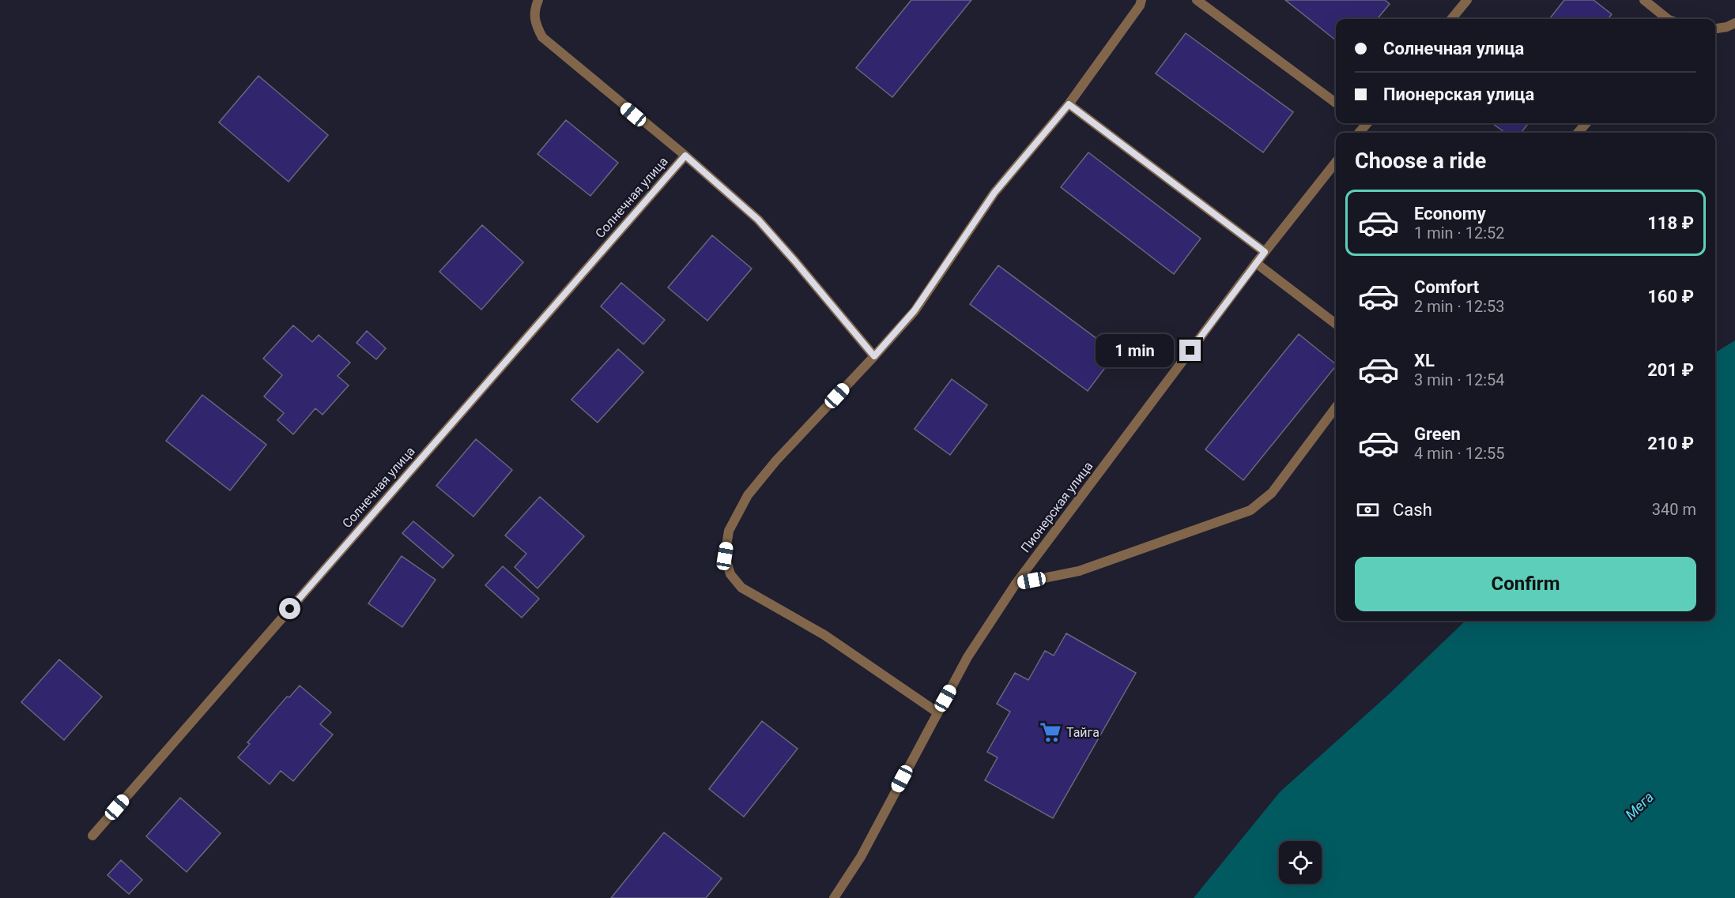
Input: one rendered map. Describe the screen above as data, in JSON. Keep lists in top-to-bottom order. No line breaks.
{"streets":{"street":["Солнечная улица","Пионерская улица"]},"water":["Мега"],"places":{"supermarket":["Тайга"]},"page":{"banner":["Солнечная улица","Пионерская улица"],"heading":"Choose a ride","list":[{"name":"Economy","note":"1 min · 12:52","value":"118 ₽"},{"name":"Comfort","note":"2 min · 12:53","value":"160 ₽"},{"name":"XL","note":"3 min · 12:54","value":"201 ₽"},{"name":"Green","note":"4 min · 12:55","value":"210 ₽"}],"bubble":"1 min","pay":["Cash","340 m"],"buttons":"Confirm"}}
